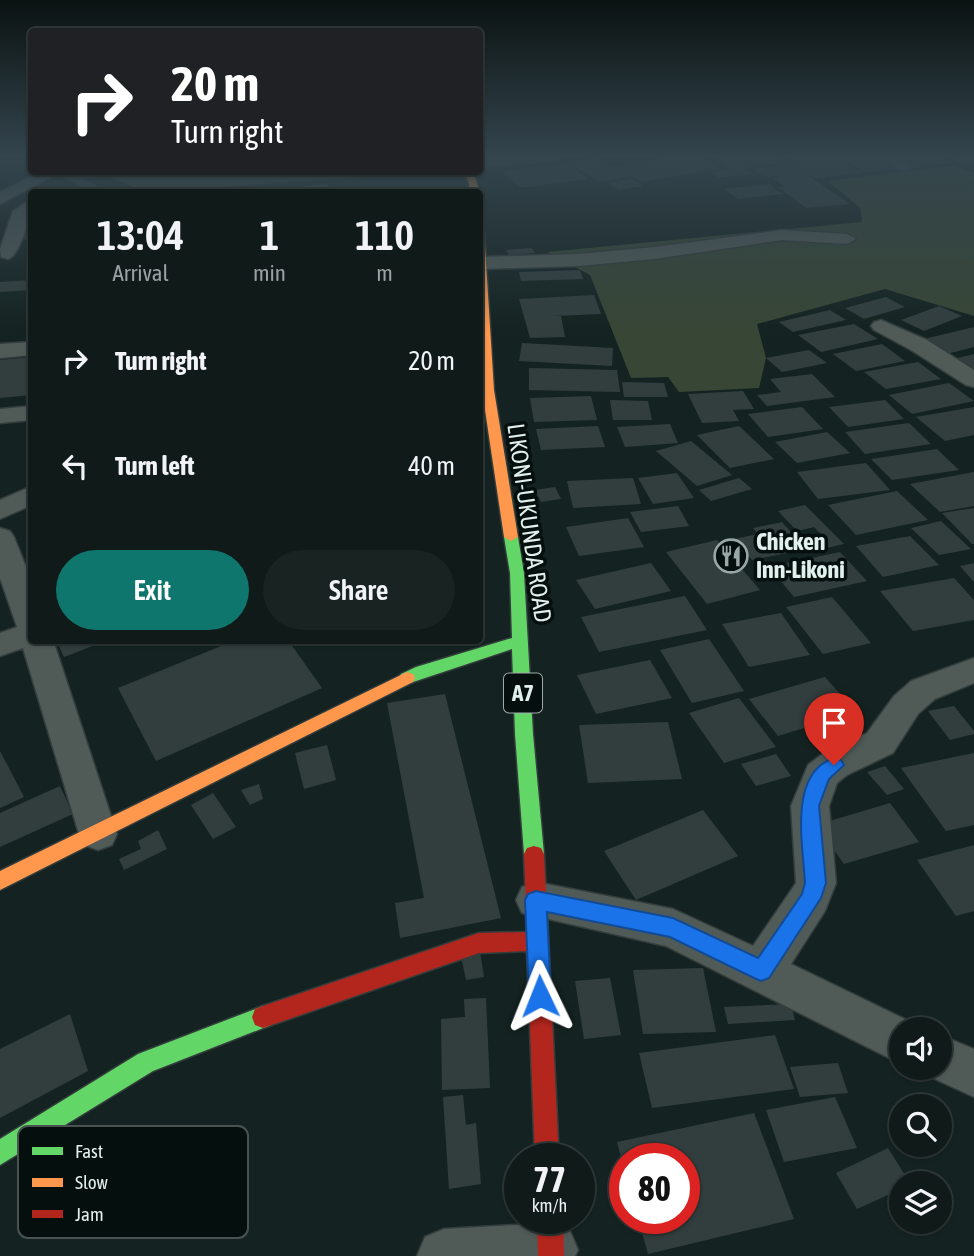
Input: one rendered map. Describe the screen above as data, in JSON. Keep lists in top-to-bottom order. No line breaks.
{"streets":{"main road":["LIKONI-UKUNDA ROAD","A7"]},"places":{"restaurant":["Chicken Inn-Likoni"]},"legend":["Fast","Slow","Jam"],"page":{"turn":["20 m","Turn right"],"eta":["13:04","Arrival","1","min","110","m"],"list":[{"name":"Turn right","value":"20 m"},{"name":"Turn left","value":"40 m"}],"buttons":["Exit","Share"],"speed":"77 km/h","limit":"80"}}
